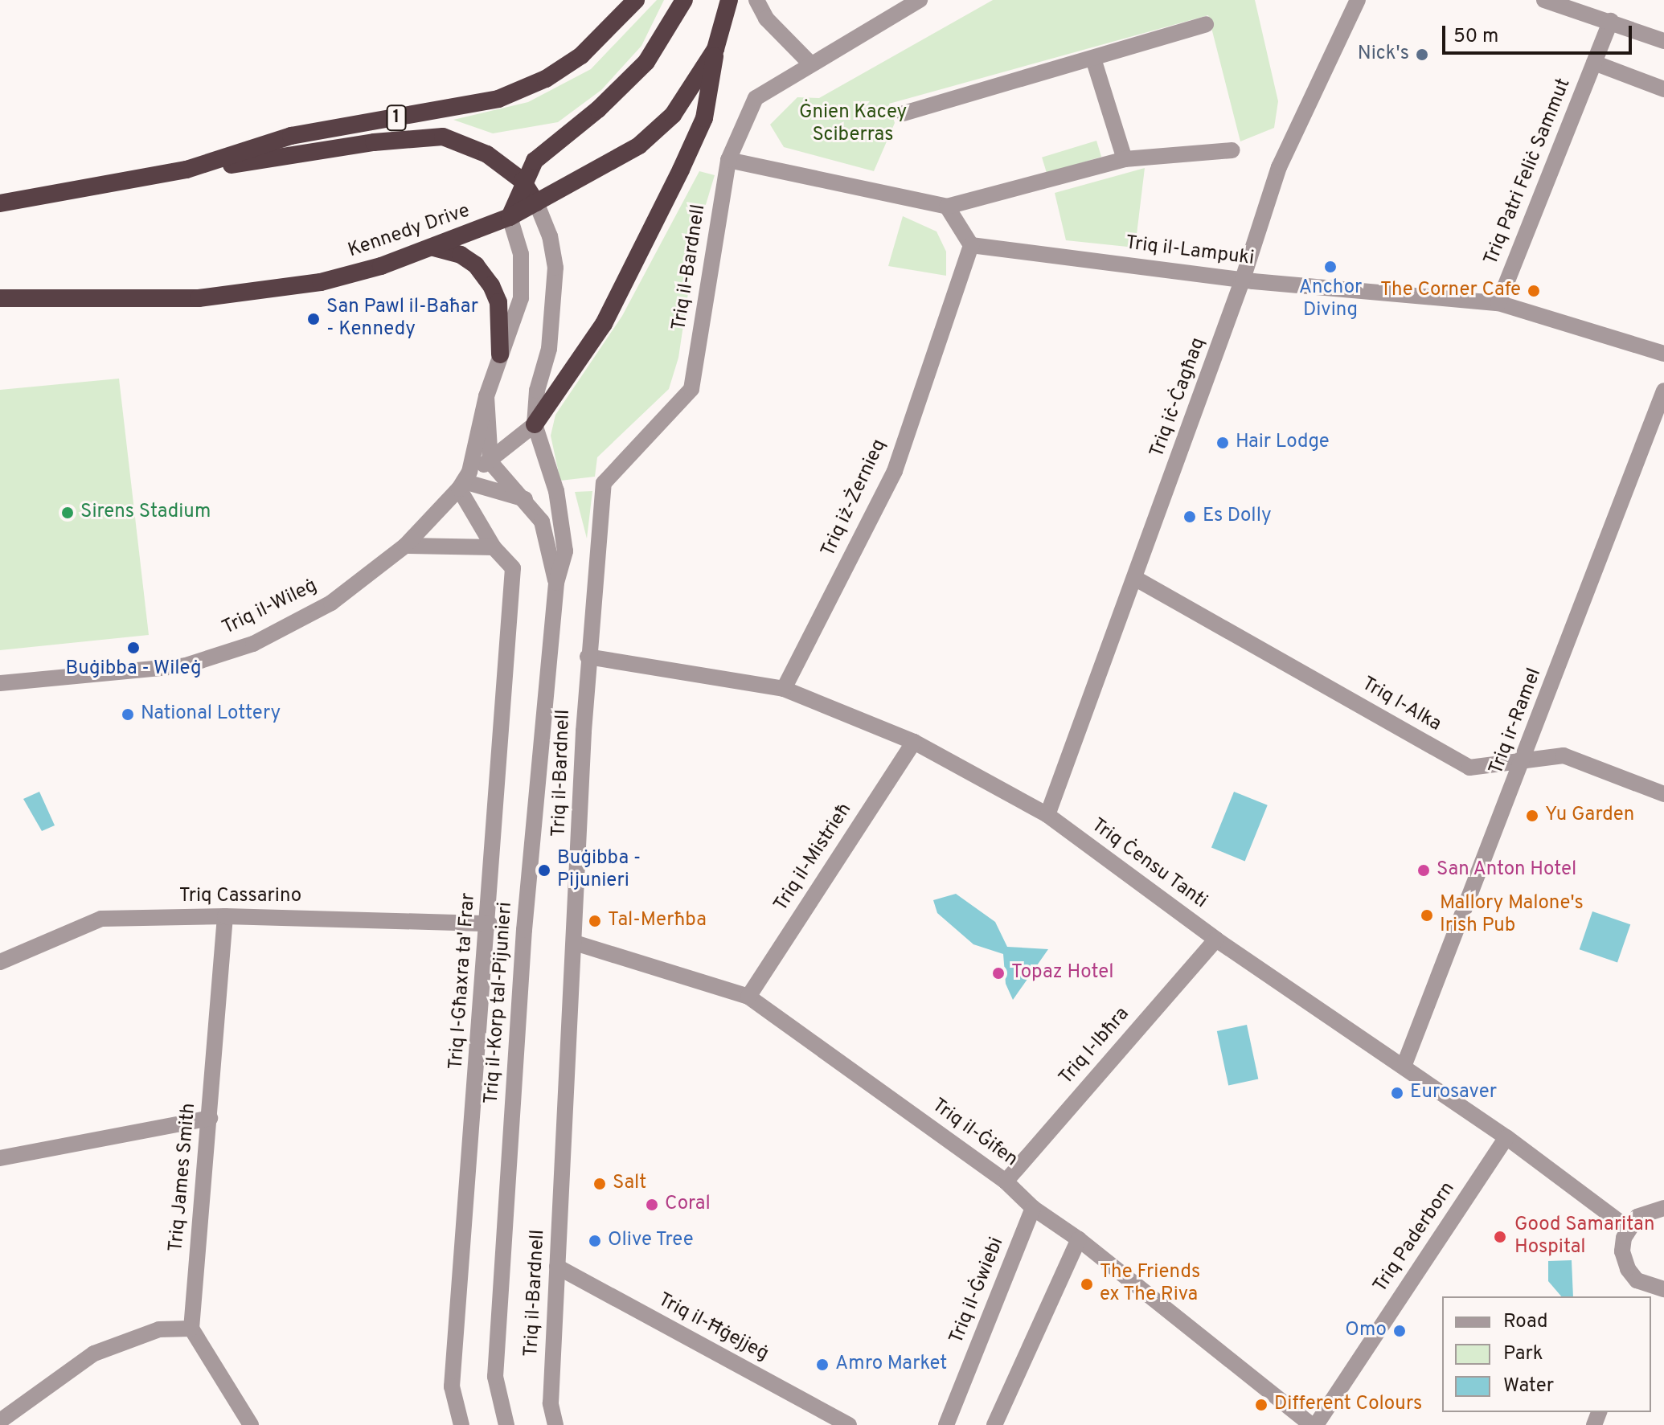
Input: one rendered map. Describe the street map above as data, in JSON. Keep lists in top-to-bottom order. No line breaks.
{"streets":{"highway":["1","Kennedy Drive"],"street":["Triq Patri Feliċ Sammut","Triq il-Lampuki","Triq il-Bardnell","Triq iċ-Ċagħaq","Triq iż-Żernieq","Triq il-Wileġ","Triq l-Alka","Triq ir-Ramel","Triq il-Mistrieħ","Triq Ċensu Tanti","Triq Cassarino","Triq l-Għaxra ta' Frar","Triq il-Korp tal-Pijunieri","Triq l-Ibħra","Triq il-Ġifen","Triq James Smith","Triq Paderborn","Triq il-Ġwiebi","Triq il-Ħġejjeġ"]},"crossings":[["Triq Patri Feliċ Sammut","Triq il-Lampuki"],["Triq il-Lampuki","Triq iċ-Ċagħaq"],["Triq il-Lampuki","Triq iż-Żernieq"],["Triq il-Bardnell","Triq Ċensu Tanti"],["Triq il-Bardnell","Triq il-Ġifen"],["Triq il-Bardnell","Triq il-Ħġejjeġ"],["Triq iċ-Ċagħaq","Triq l-Alka"],["Triq iċ-Ċagħaq","Triq Ċensu Tanti"],["Triq iż-Żernieq","Triq Ċensu Tanti"],["Triq il-Wileġ","Triq l-Għaxra ta' Frar"],["Triq il-Wileġ","Triq il-Korp tal-Pijunieri"],["Triq l-Alka","Triq ir-Ramel"],["Triq ir-Ramel","Triq Ċensu Tanti"],["Triq il-Mistrieħ","Triq Ċensu Tanti"],["Triq il-Mistrieħ","Triq il-Ġifen"],["Triq Ċensu Tanti","Triq l-Ibħra"],["Triq Ċensu Tanti","Triq Paderborn"],["Triq Cassarino","Triq l-Għaxra ta' Frar"],["Triq Cassarino","Triq James Smith"],["Triq l-Ibħra","Triq il-Ġifen"],["Triq il-Ġifen","Triq Paderborn"],["Triq il-Ġifen","Triq il-Ġwiebi"]],"parks":["Ġnien Kacey Sciberras"],"places":["Nick's","Anchor Diving","The Corner Cafe","San Pawl il-Baħar - Kennedy","Hair Lodge","Sirens Stadium","Es Dolly","Buġibba - Wileġ","National Lottery","Yu Garden","Buġibba - Pijunieri","San Anton Hotel","Mallory Malone's Irish Pub","Tal-Merħba","Topaz Hotel","Eurosaver","Salt","Coral","Good Samaritan Hospital","Olive Tree","The Friends ex The Riva","Omo","Amro Market","Different Colours"],"legend":["Road","Park","Water"],"scale_bar":"50 m"}
